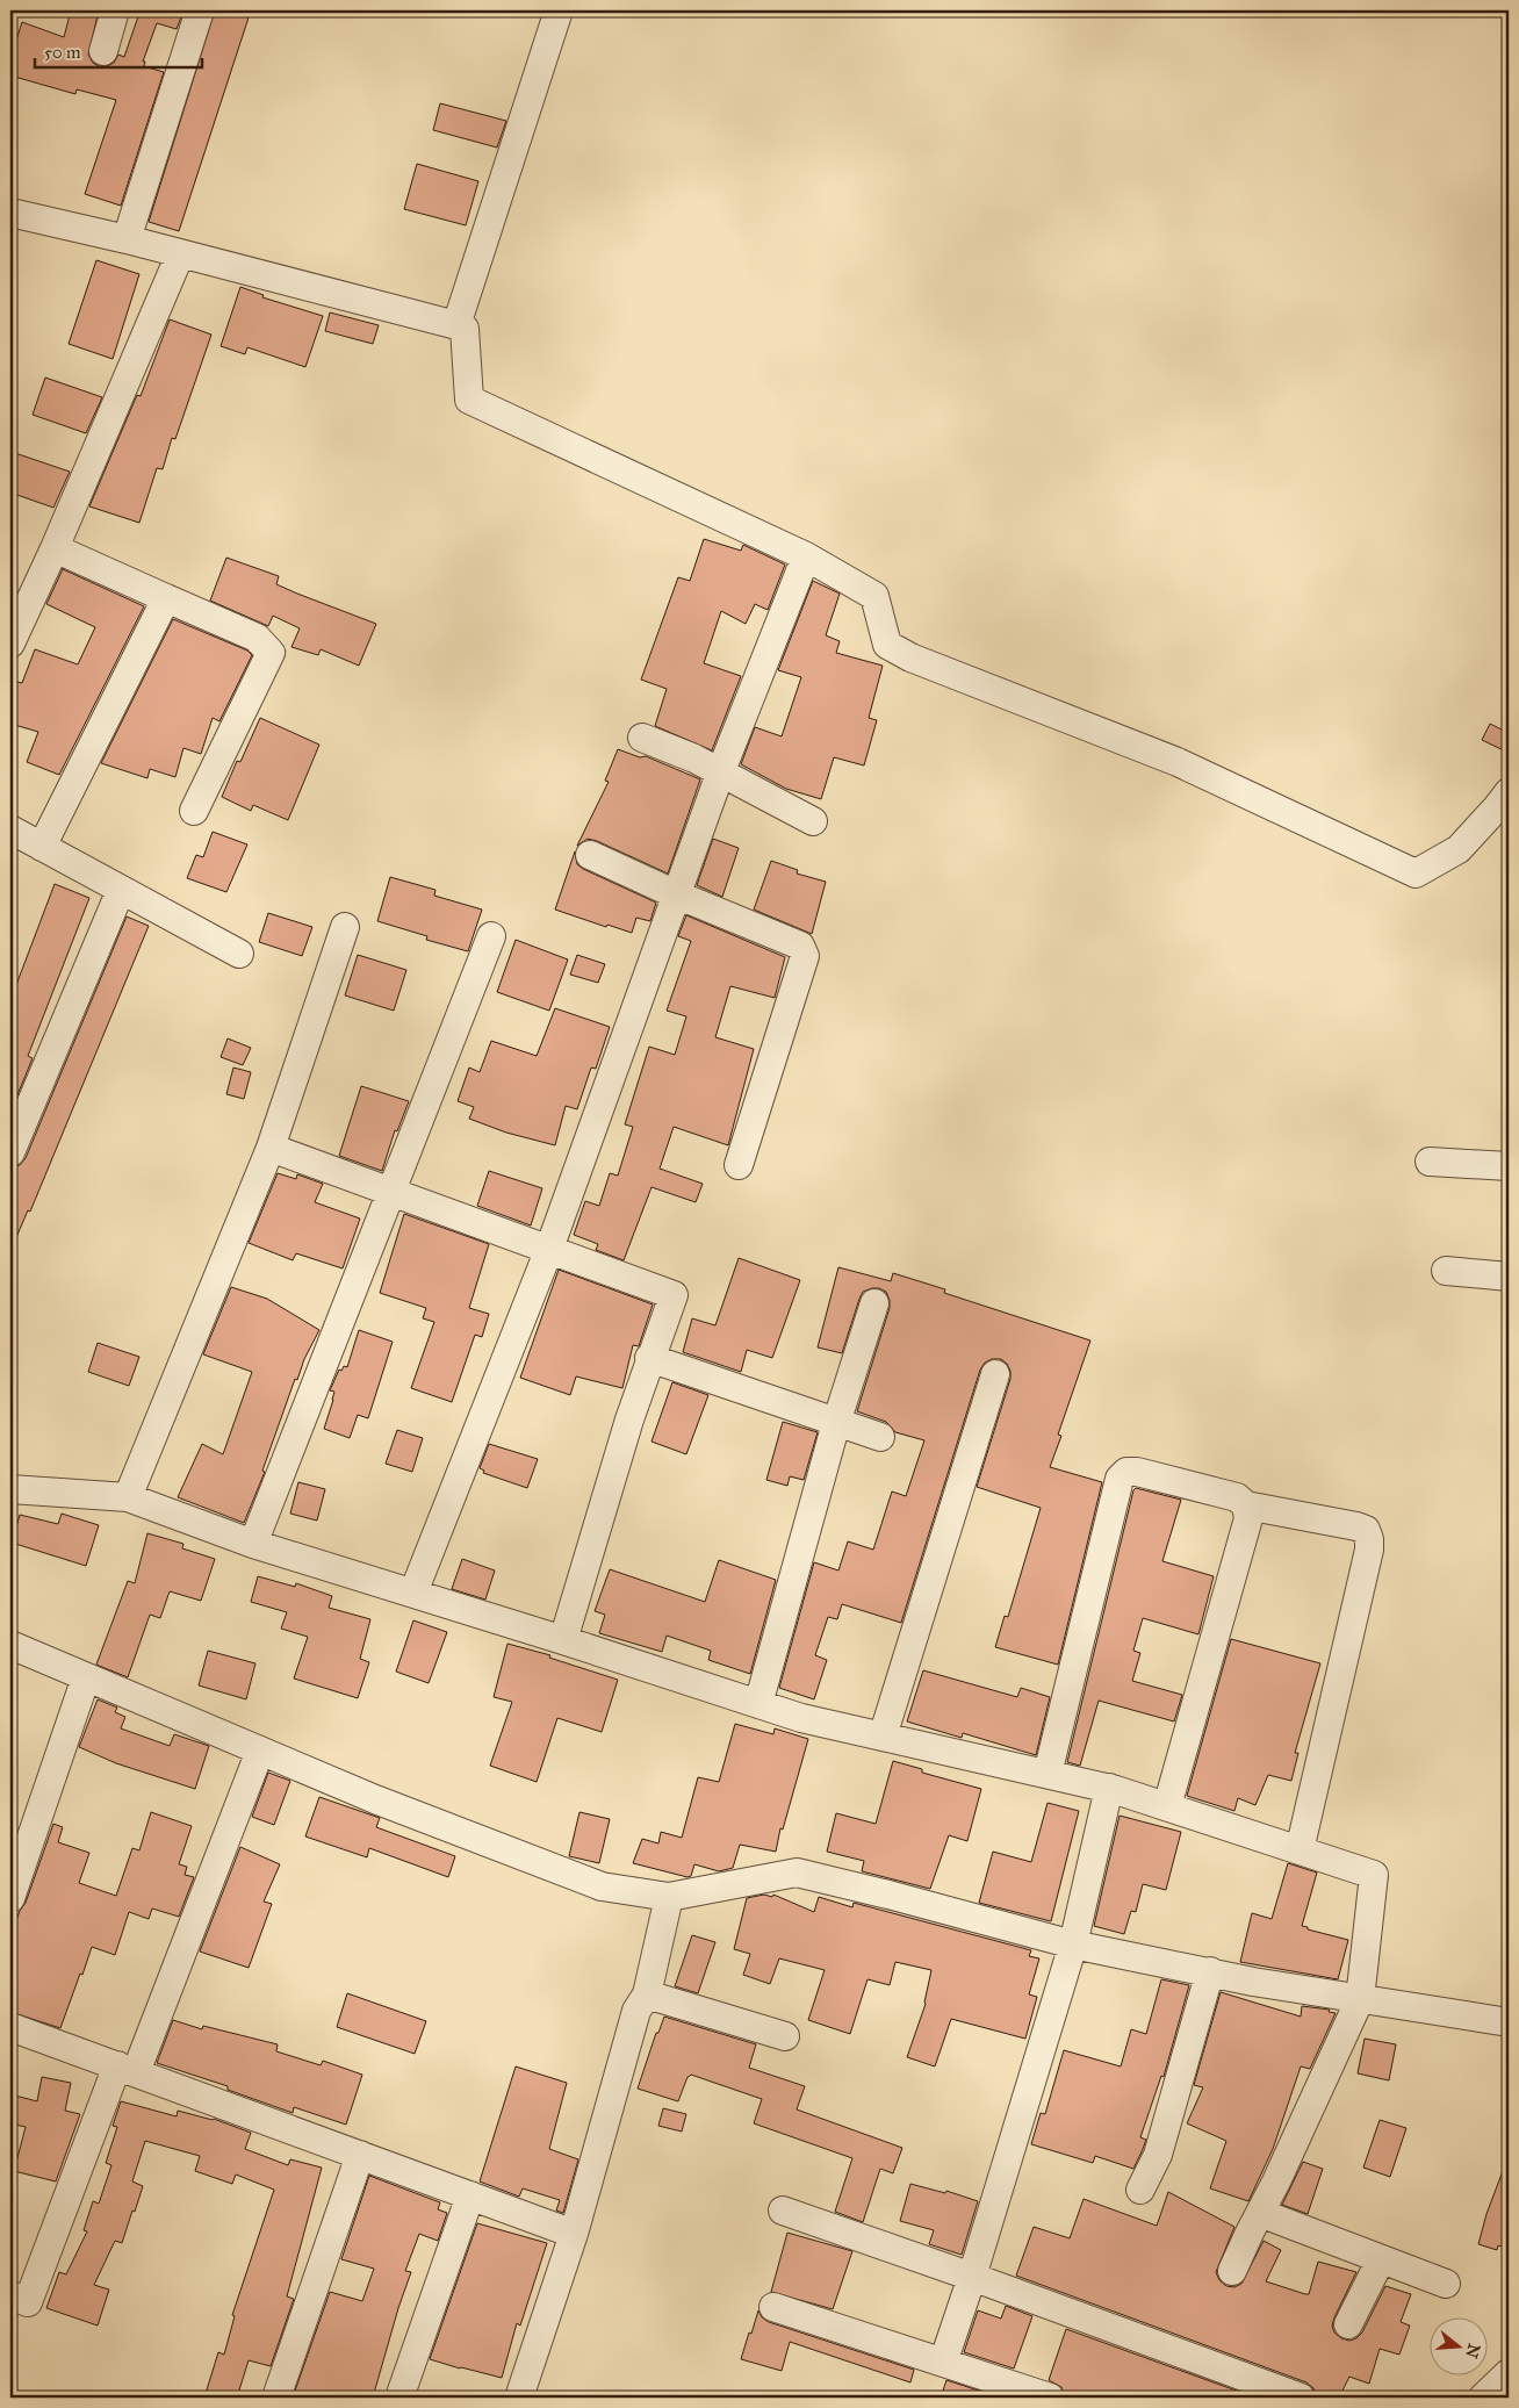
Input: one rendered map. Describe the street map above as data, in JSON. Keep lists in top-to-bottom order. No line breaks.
{"scale_bar":"50 m","north":"right"}
